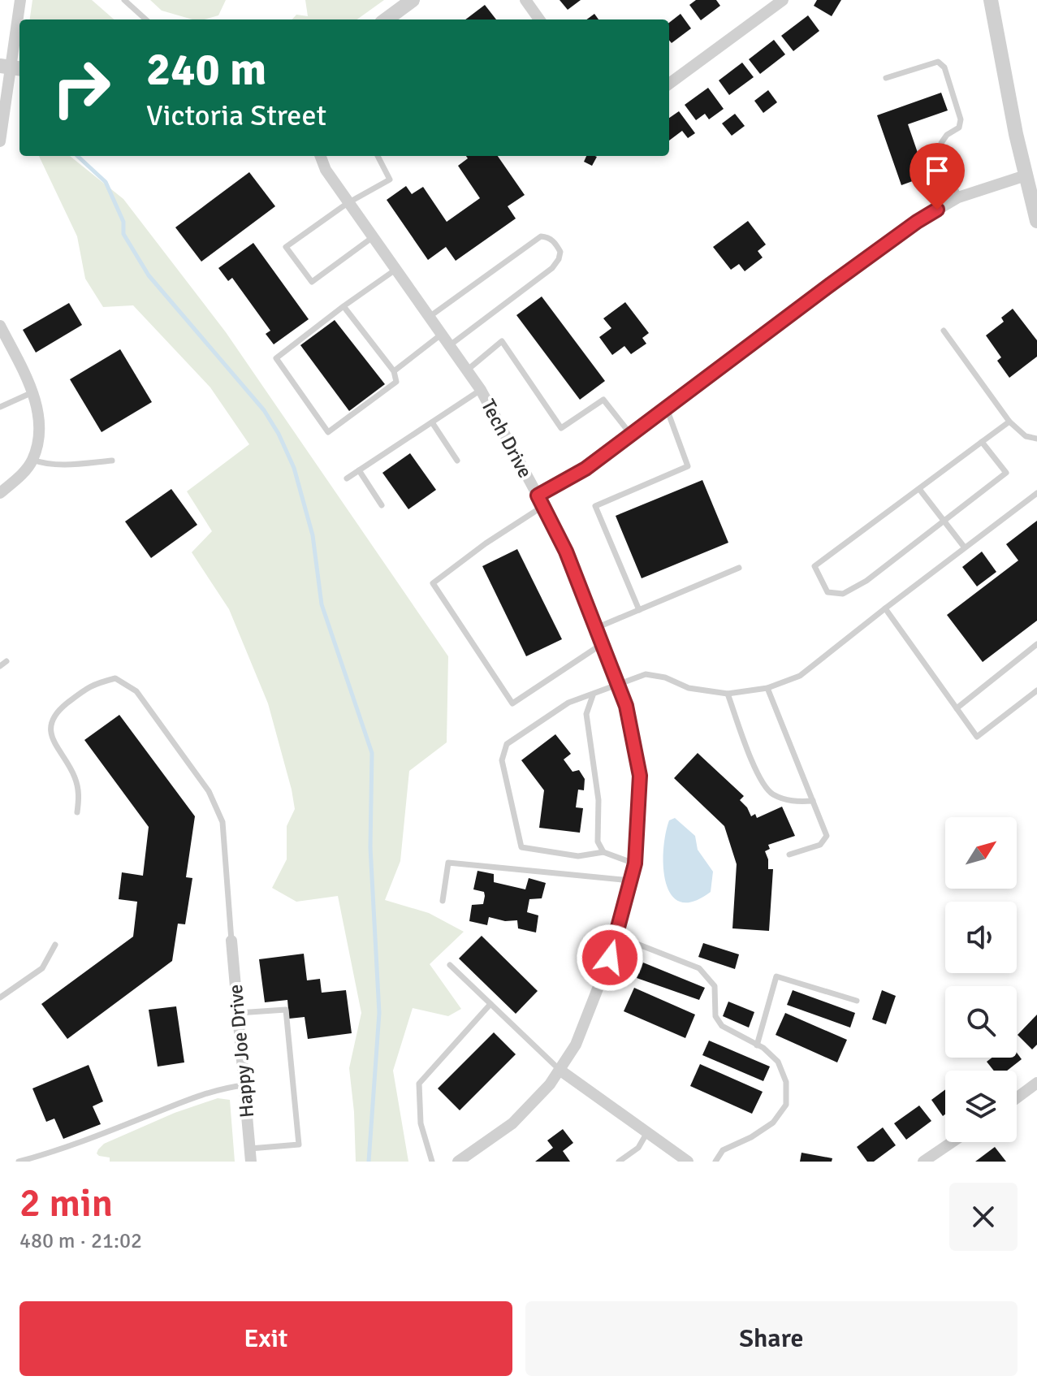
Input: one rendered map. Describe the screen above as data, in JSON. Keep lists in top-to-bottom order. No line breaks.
{"streets":{"street":["Tech Drive","Happy Joe Drive"]},"north":"top right","page":{"turn":["240 m","Victoria Street"],"heading":["2 min","480 m · 21:02"],"buttons":["Exit","Share"]}}
